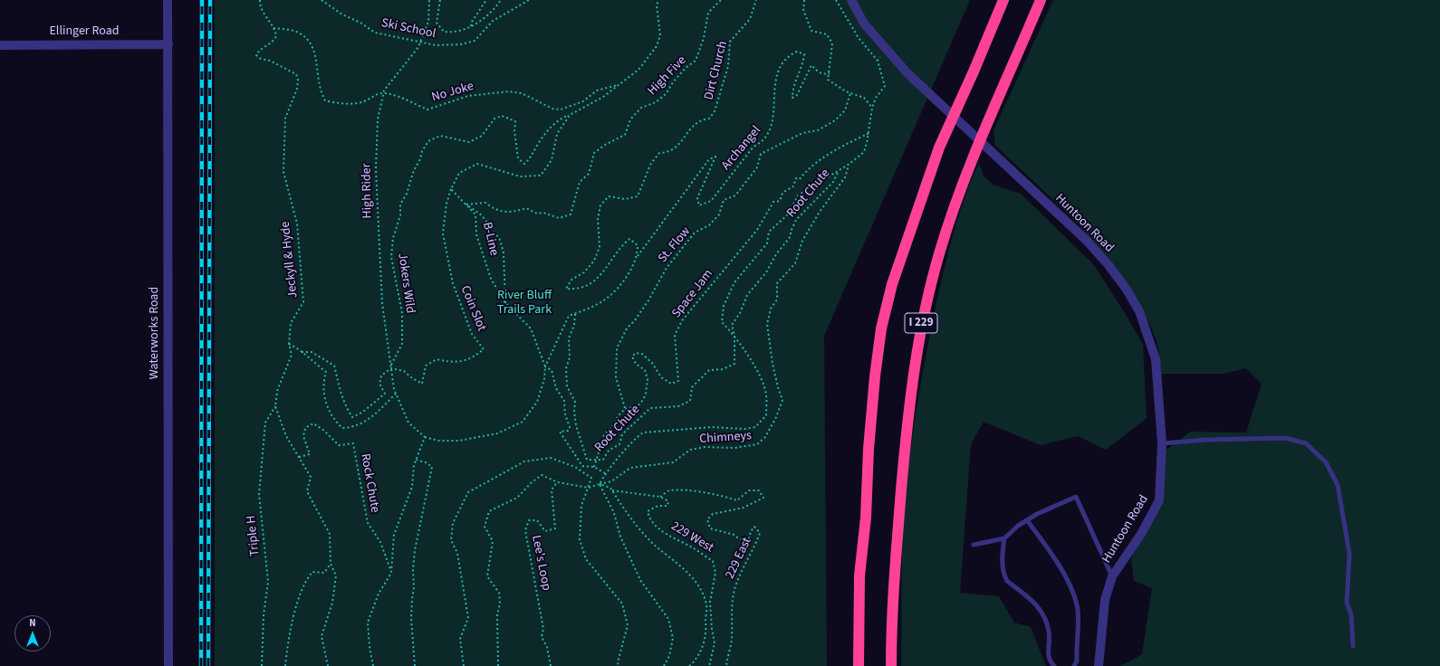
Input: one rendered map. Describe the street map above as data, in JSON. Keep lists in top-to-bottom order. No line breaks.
{"streets":{"highway":["I 229"],"street":["Ellinger Road","Huntoon Road","Waterworks Road"],"path":["Ski School","Dirt Church","High Five","No Joke","Archangel","High Rider","Root Chute","B-Line","St. Flow","Jeckyll & Hyde","Jokers Wild","Space Jam","Coin Slot","Chimneys","Rock Chute","Triple H","229 West","229 East","Lee's Loop"]},"crossings":[["Ski School","High Rider"],["Ellinger Road","Waterworks Road"],["Dirt Church","Archangel"],["Dirt Church","Root Chute"],["Dirt Church","B-Line"],["High Five","B-Line"],["No Joke","High Rider"],["High Rider","B-Line"],["High Rider","Jokers Wild"],["High Rider","Coin Slot"],["B-Line","Coin Slot"],["St. Flow","Space Jam"],["Jeckyll & Hyde","Rock Chute"],["Jeckyll & Hyde","Triple H"],["229 West","229 East"]],"parks":["River Bluff Trails Park"],"north":"top"}
